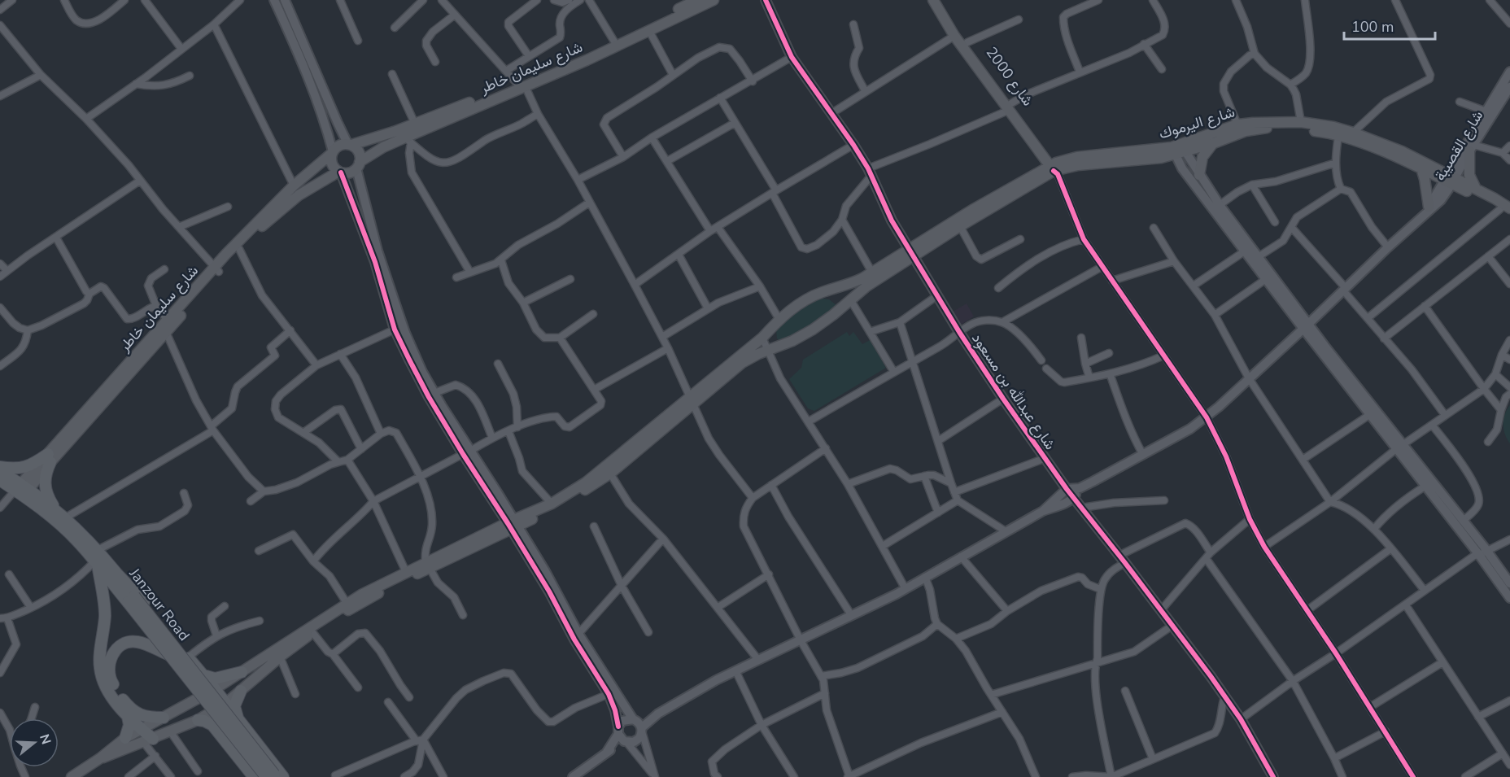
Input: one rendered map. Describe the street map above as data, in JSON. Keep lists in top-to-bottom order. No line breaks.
{"streets":{"main road":["شارع سليمان خاطر","شارع 2000","شارع اليرموك","Janzour Road"],"street":["شارع القصيبة","شارع عبدالله بن مسعود"]},"crossings":[["شارع سليمان خاطر","Janzour Road"],["شارع 2000","شارع اليرموك"],["شارع اليرموك","شارع القصيبة"]],"scale_bar":"100 m","north":"right"}
